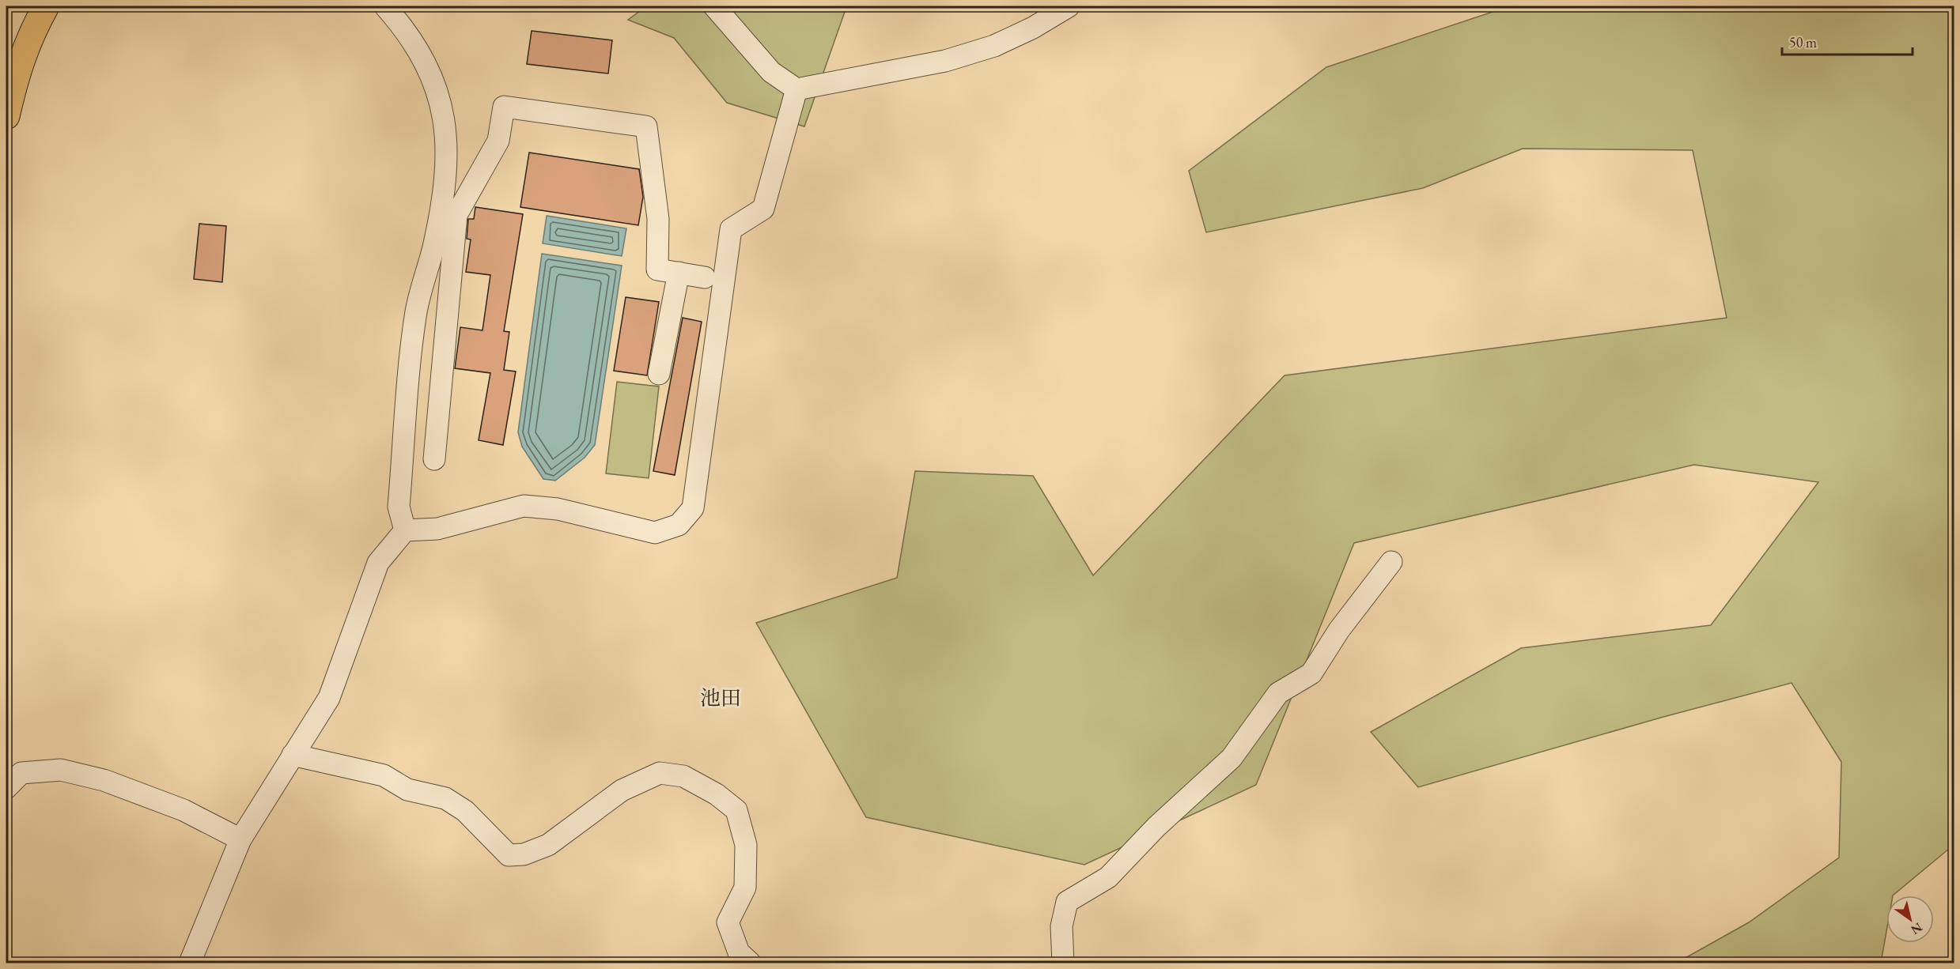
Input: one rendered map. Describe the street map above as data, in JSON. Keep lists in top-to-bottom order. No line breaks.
{"districts":["池田"],"scale_bar":"50 m","north":"bottom right"}
